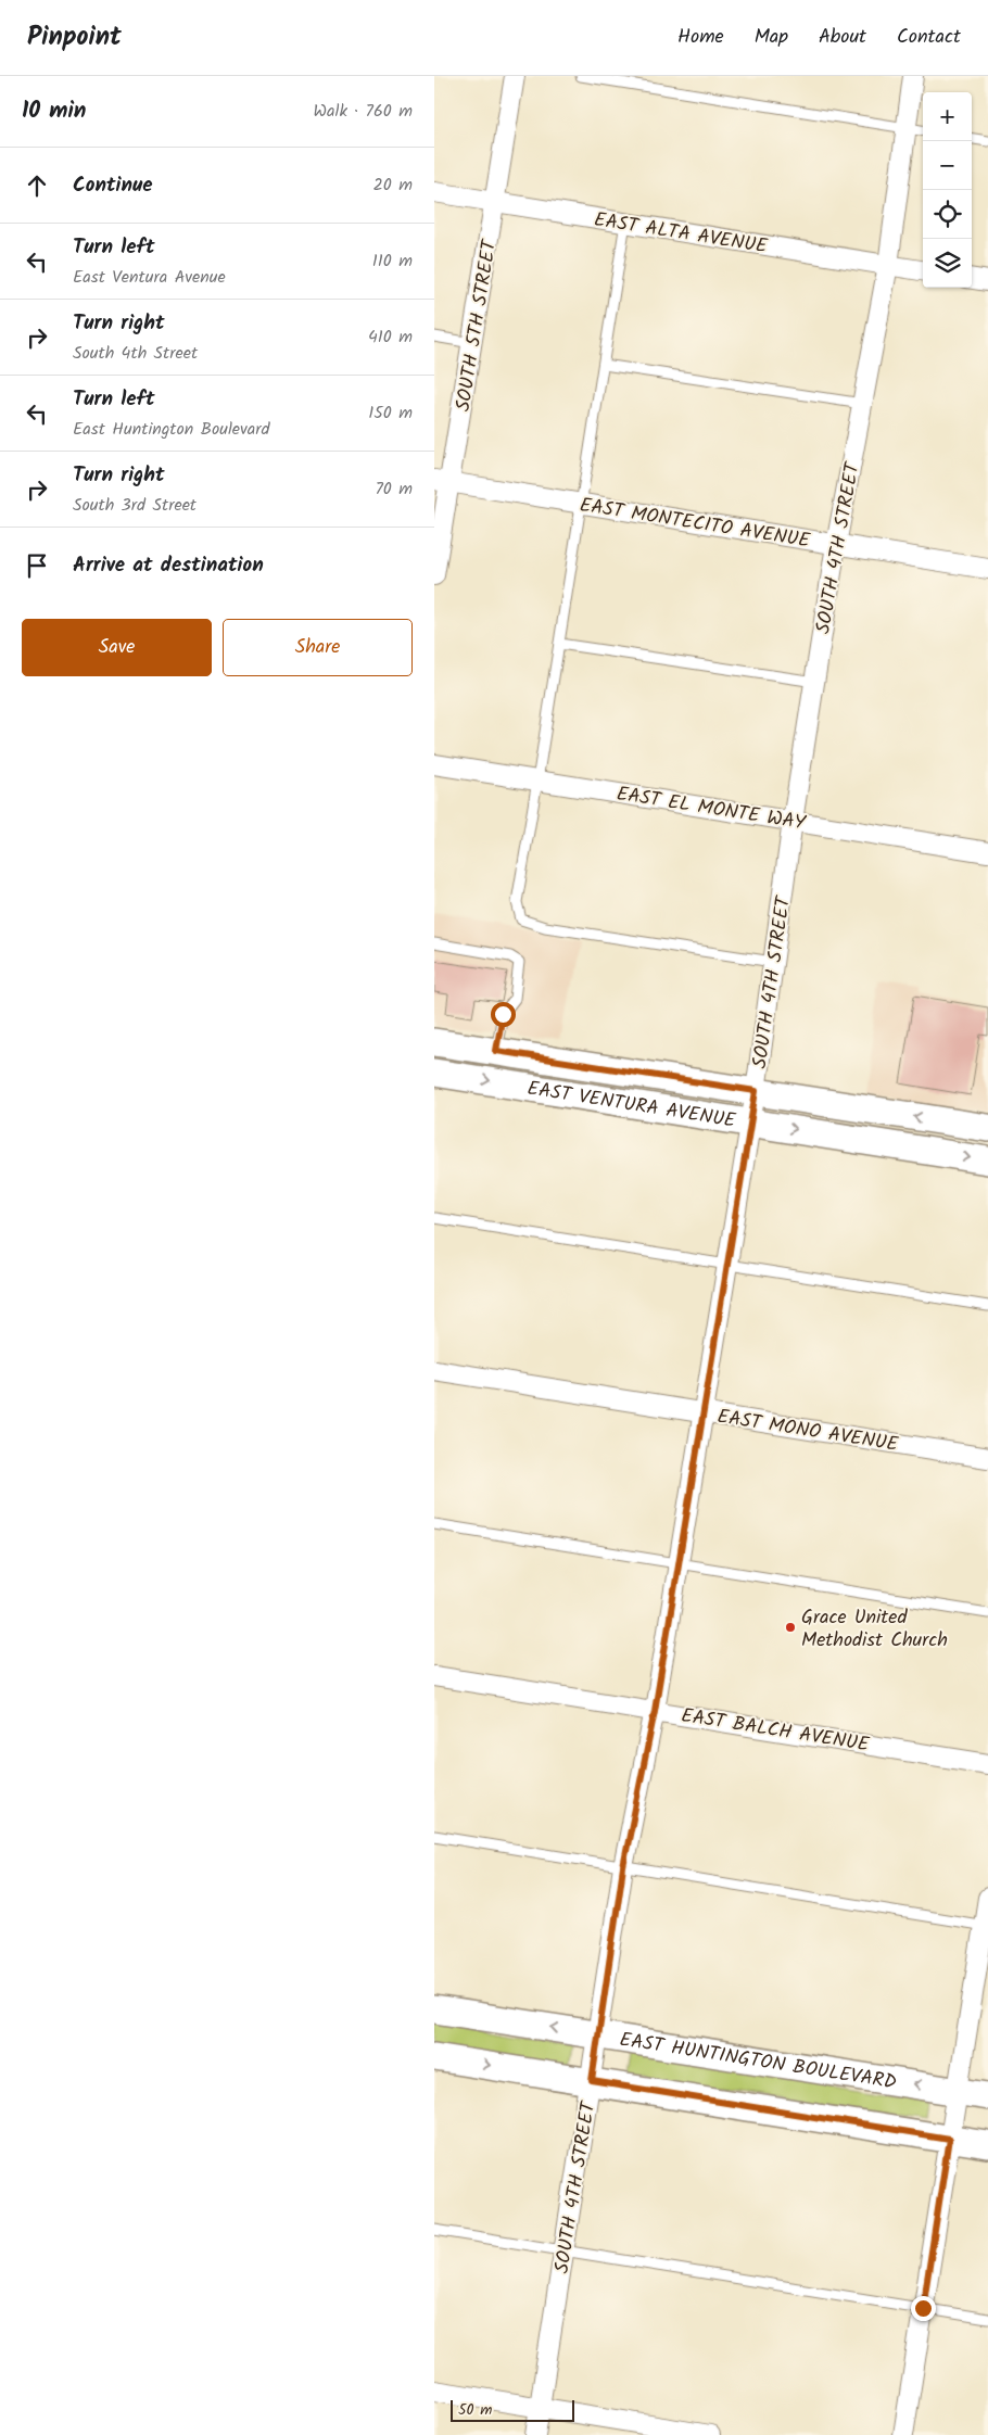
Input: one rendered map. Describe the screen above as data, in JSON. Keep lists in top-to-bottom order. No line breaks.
{"streets":{"street":["EAST ALTA AVENUE","SOUTH 5TH STREET","EAST MONTECITO AVENUE","SOUTH 4TH STREET","EAST EL MONTE WAY","EAST VENTURA AVENUE","EAST MONO AVENUE","EAST BALCH AVENUE","EAST HUNTINGTON BOULEVARD"]},"crossings":[["EAST ALTA AVENUE","SOUTH 5TH STREET"],["EAST ALTA AVENUE","SOUTH 4TH STREET"],["SOUTH 5TH STREET","EAST MONTECITO AVENUE"],["EAST MONTECITO AVENUE","SOUTH 4TH STREET"],["SOUTH 4TH STREET","EAST EL MONTE WAY"],["SOUTH 4TH STREET","EAST VENTURA AVENUE"],["SOUTH 4TH STREET","EAST MONO AVENUE"],["SOUTH 4TH STREET","EAST BALCH AVENUE"],["SOUTH 4TH STREET","EAST HUNTINGTON BOULEVARD"]],"places":["Grace United Methodist Church"],"scale_bar":"50 m","page":{"header":"Pinpoint","nav":["Home","Map","About","Contact"],"heading":["10 min","Walk · 760 m"],"map_buttons":["+","−"],"list":[["Continue","20 m"],["Turn left","East Ventura Avenue","110 m"],["Turn right","South 4th Street","410 m"],["Turn left","East Huntington Boulevard","150 m"],["Turn right","South 3rd Street","70 m"],"Arrive at destination"],"buttons":["Save","Share"],"scale":"50 m"}}
